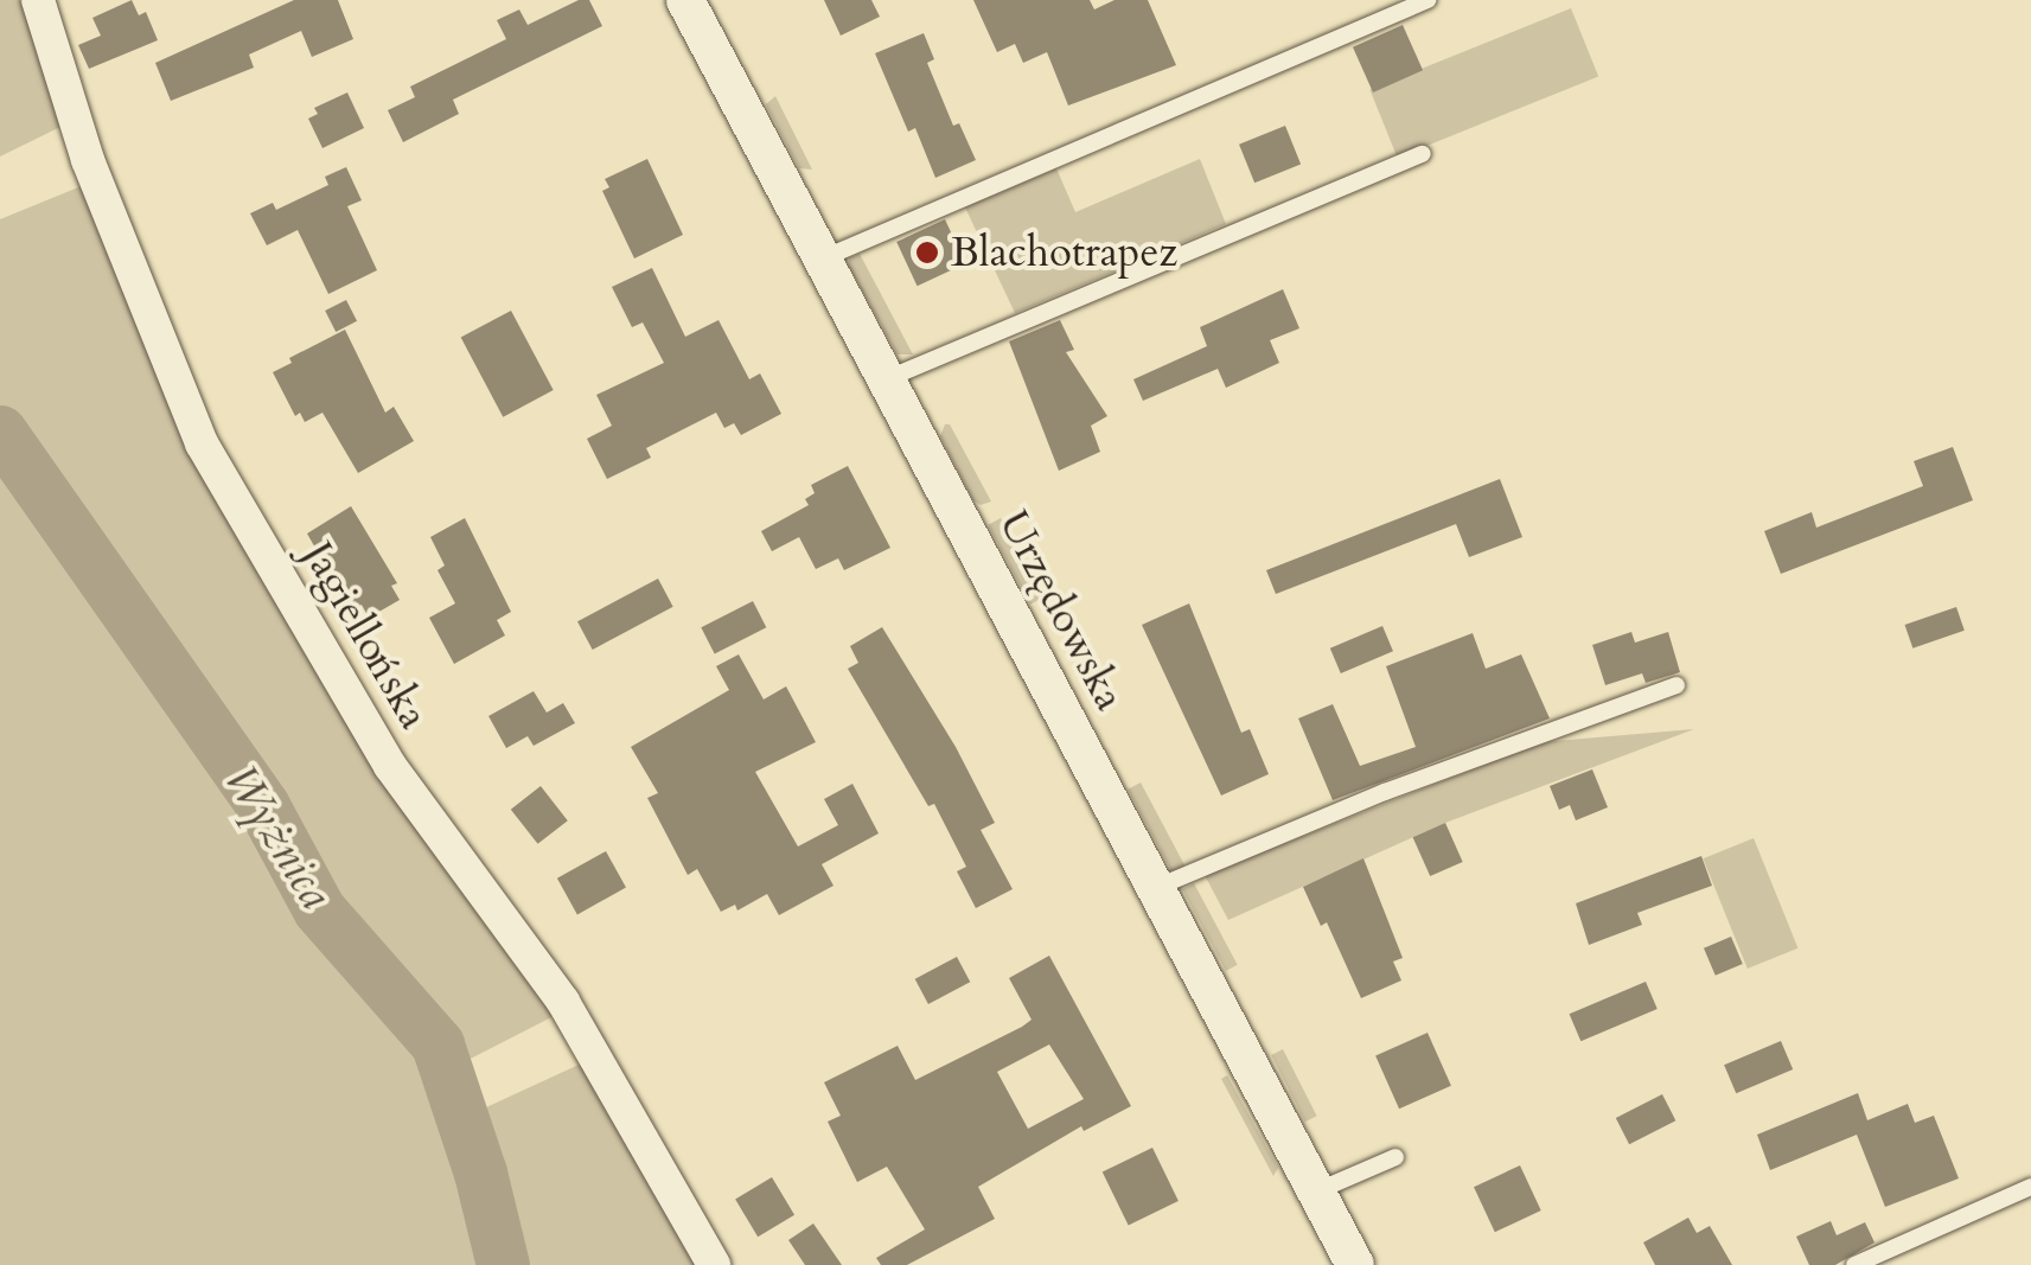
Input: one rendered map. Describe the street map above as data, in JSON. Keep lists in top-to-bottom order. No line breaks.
{"streets":{"street":["Urzędowska","Jagiellońska"]},"water":["Wyżnica"],"places":["Blachotrapez"]}
